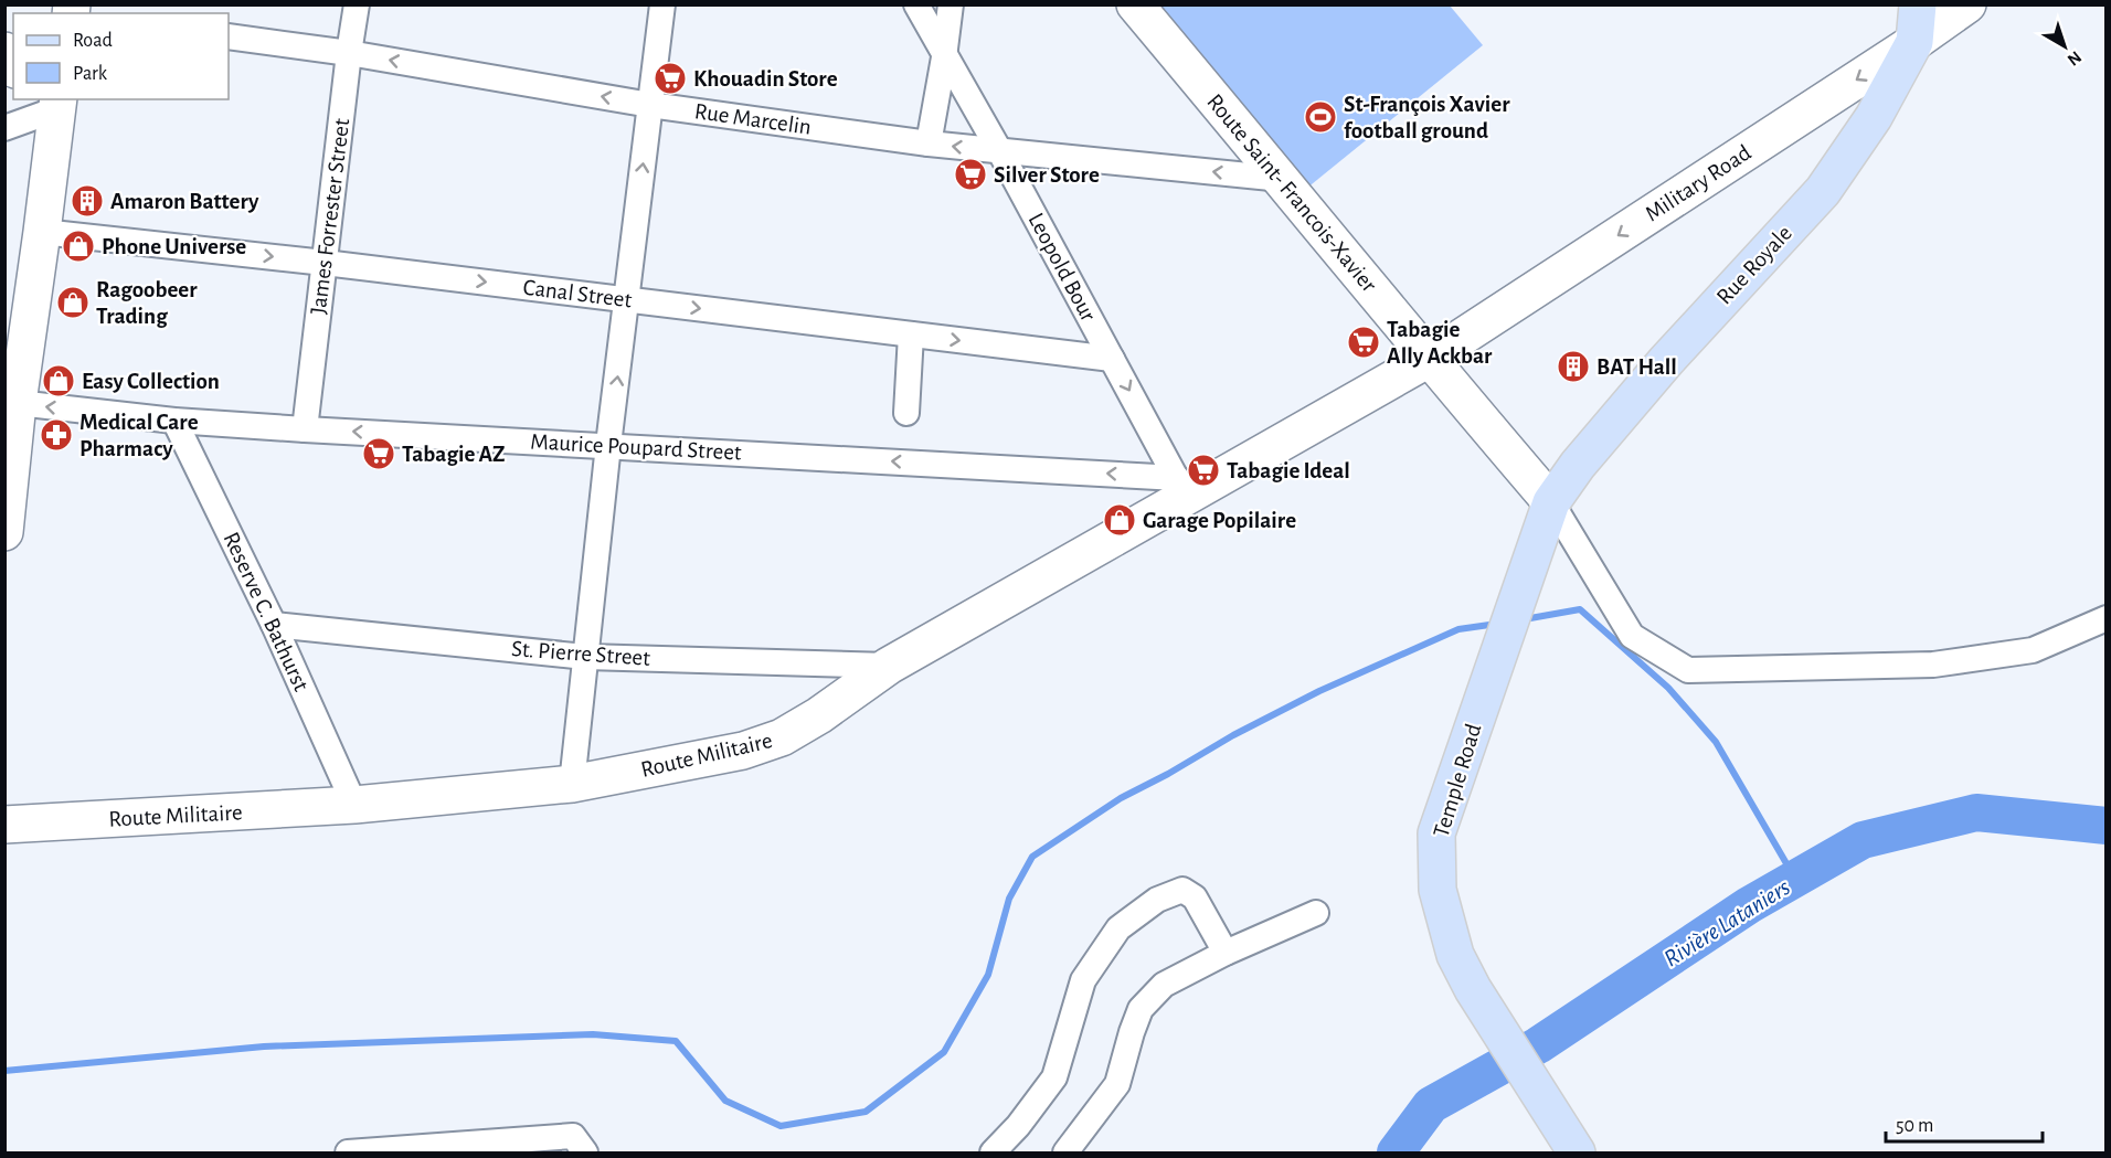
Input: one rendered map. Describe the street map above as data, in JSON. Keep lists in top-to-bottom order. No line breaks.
{"streets":{"main road":["Military Road","Route Saint- Francois-Xavier","Rue Royale","Route Militaire","Temple Road"],"street":["Rue Marcelin","James Forrester Street","Leopold Bour","Canal Street","Maurice Poupard Street","Reserve C. Bathurst","St. Pierre Street"]},"crossings":[["Rue Marcelin","Route Saint- Francois-Xavier"],["Rue Marcelin","James Forrester Street"],["Rue Marcelin","Leopold Bour"],["Military Road","Route Saint- Francois-Xavier"],["Military Road","Rue Royale"],["Military Road","Route Militaire"],["Route Saint- Francois-Xavier","Rue Royale"],["Route Saint- Francois-Xavier","Route Militaire"],["Route Saint- Francois-Xavier","Temple Road"],["James Forrester Street","Canal Street"],["James Forrester Street","Maurice Poupard Street"],["Rue Royale","Temple Road"],["Leopold Bour","Canal Street"],["Leopold Bour","Maurice Poupard Street"],["Leopold Bour","Route Militaire"],["Maurice Poupard Street","Reserve C. Bathurst"],["Maurice Poupard Street","Route Militaire"],["Reserve C. Bathurst","St. Pierre Street"],["Reserve C. Bathurst","Route Militaire"],["St. Pierre Street","Route Militaire"]],"one_way":["Rue Marcelin","Military Road","Canal Street","Maurice Poupard Street"],"water":["Rivière Lataniers"],"places":{"supermarket":["Khouadin Store","Silver Store","Tabagie Ally Ackbar","Tabagie AZ","Tabagie Ideal"],"sports":["St-François Xavier football ground"],"building":["Amaron Battery","BAT Hall"],"shop":["Phone Universe","Ragoobeer Trading","Easy Collection","Garage Popilaire"],"pharmacy":["Medical Care Pharmacy"]},"legend":["Road","Park"],"scale_bar":"50 m","north":"bottom right"}
